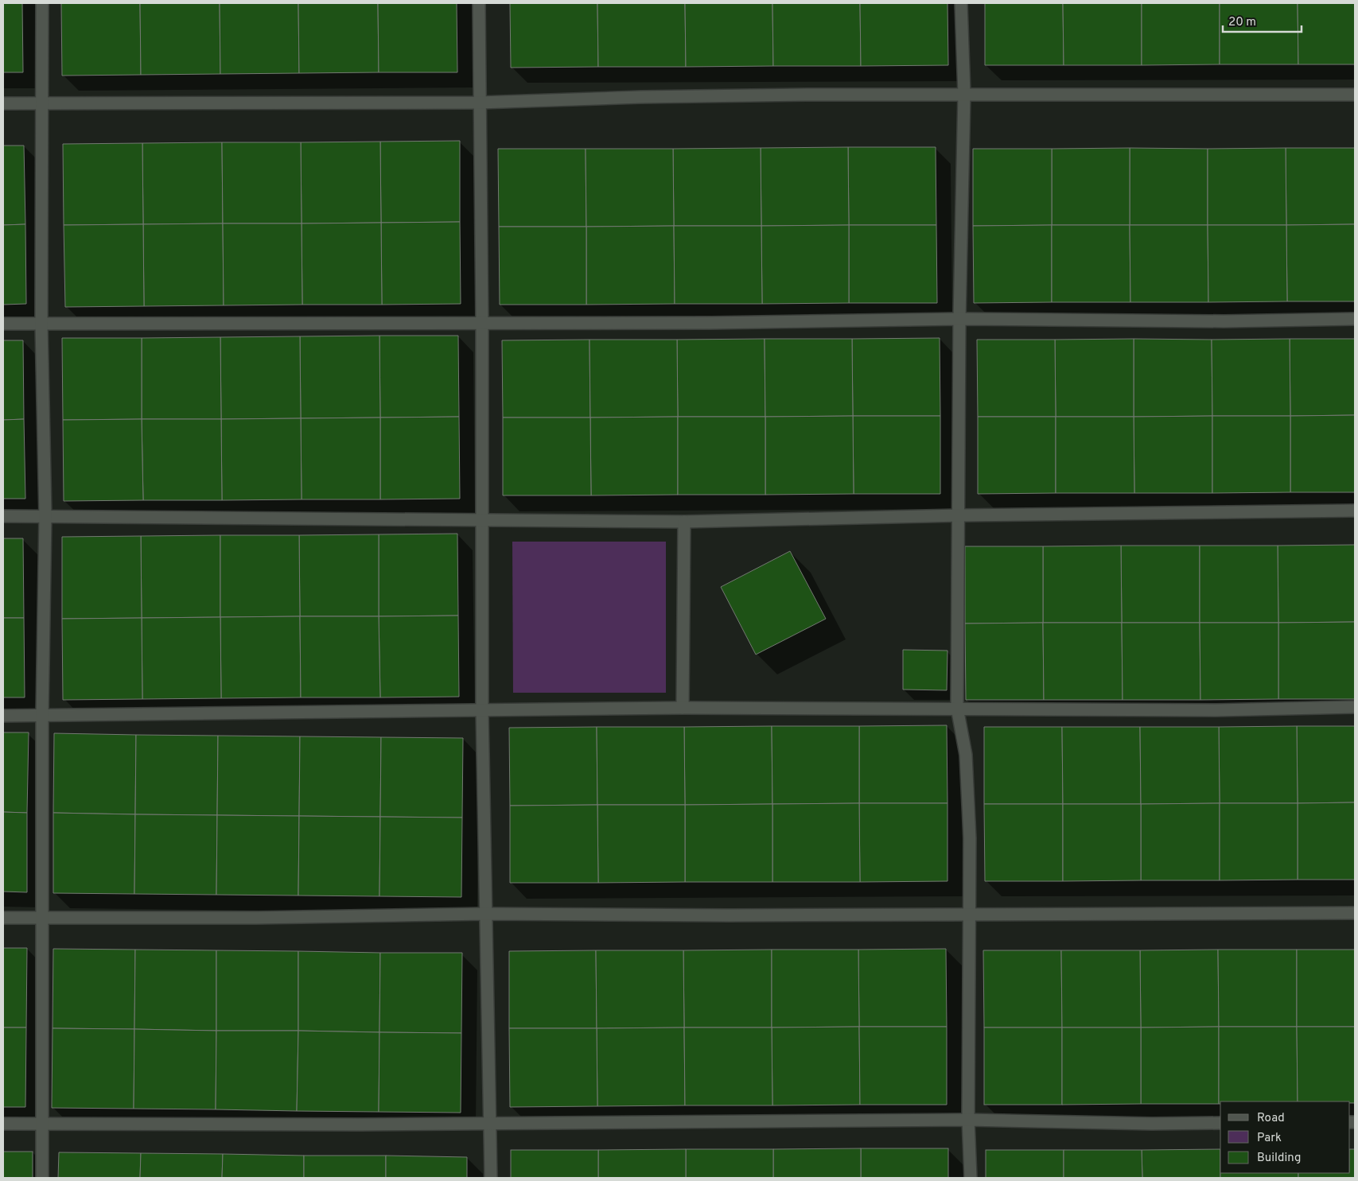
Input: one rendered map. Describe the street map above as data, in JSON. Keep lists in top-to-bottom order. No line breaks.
{"legend":["Road","Park","Building"],"scale_bar":"20 m"}
